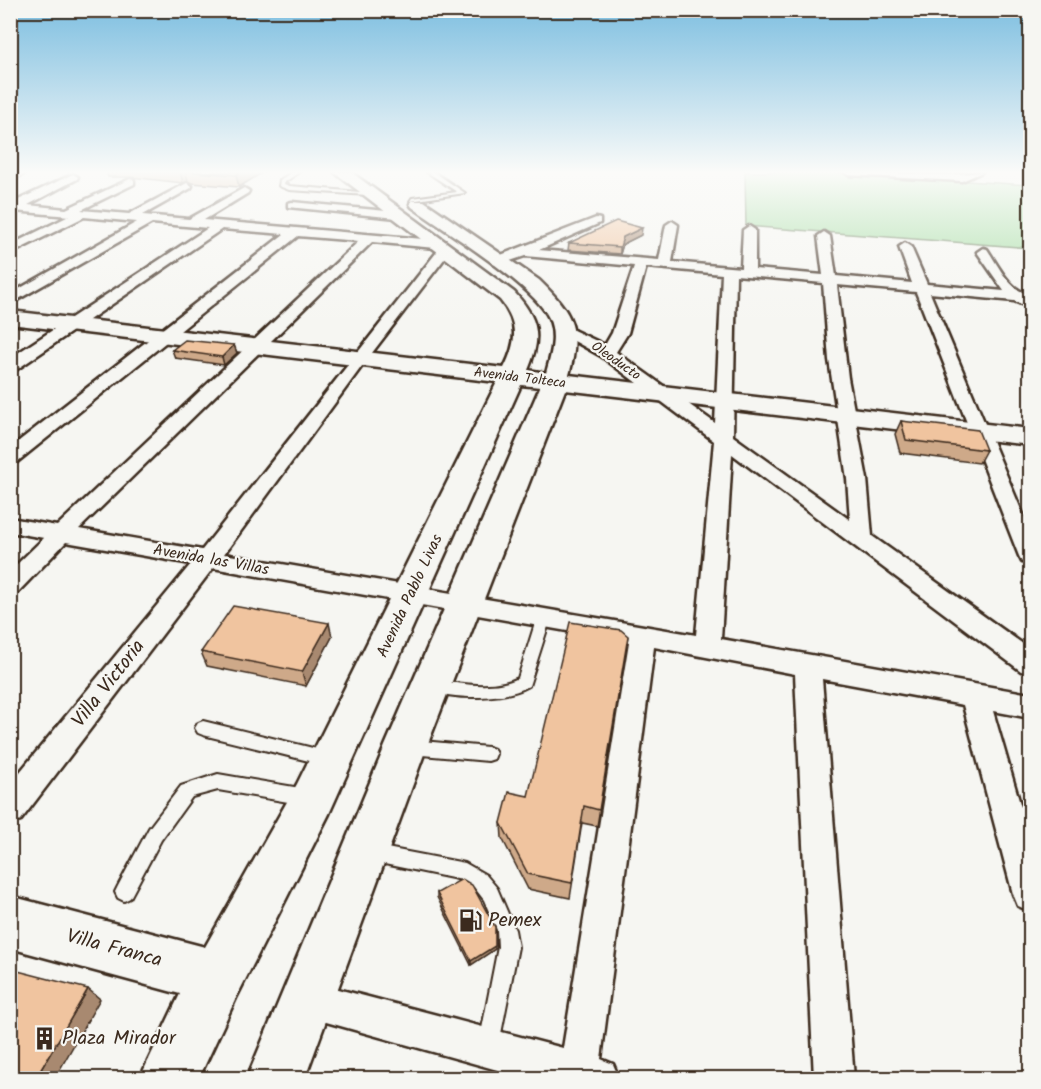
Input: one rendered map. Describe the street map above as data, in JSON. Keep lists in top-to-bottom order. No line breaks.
{"streets":{"main road":["Avenida Tolteca","Avenida Pablo Livas","Villa Franca"],"street":["Oleoducto","Avenida las Villas","Villa Victoria"]},"crossings":[["Oleoducto","Avenida Tolteca"],["Oleoducto","Avenida Pablo Livas"],["Avenida Tolteca","Avenida Pablo Livas"],["Avenida Tolteca","Villa Victoria"],["Avenida las Villas","Avenida Pablo Livas"],["Avenida las Villas","Villa Victoria"],["Avenida Pablo Livas","Villa Victoria"],["Avenida Pablo Livas","Villa Franca"]],"places":{"fuel station":["Pemex"],"building":["Plaza Mirador"]}}
